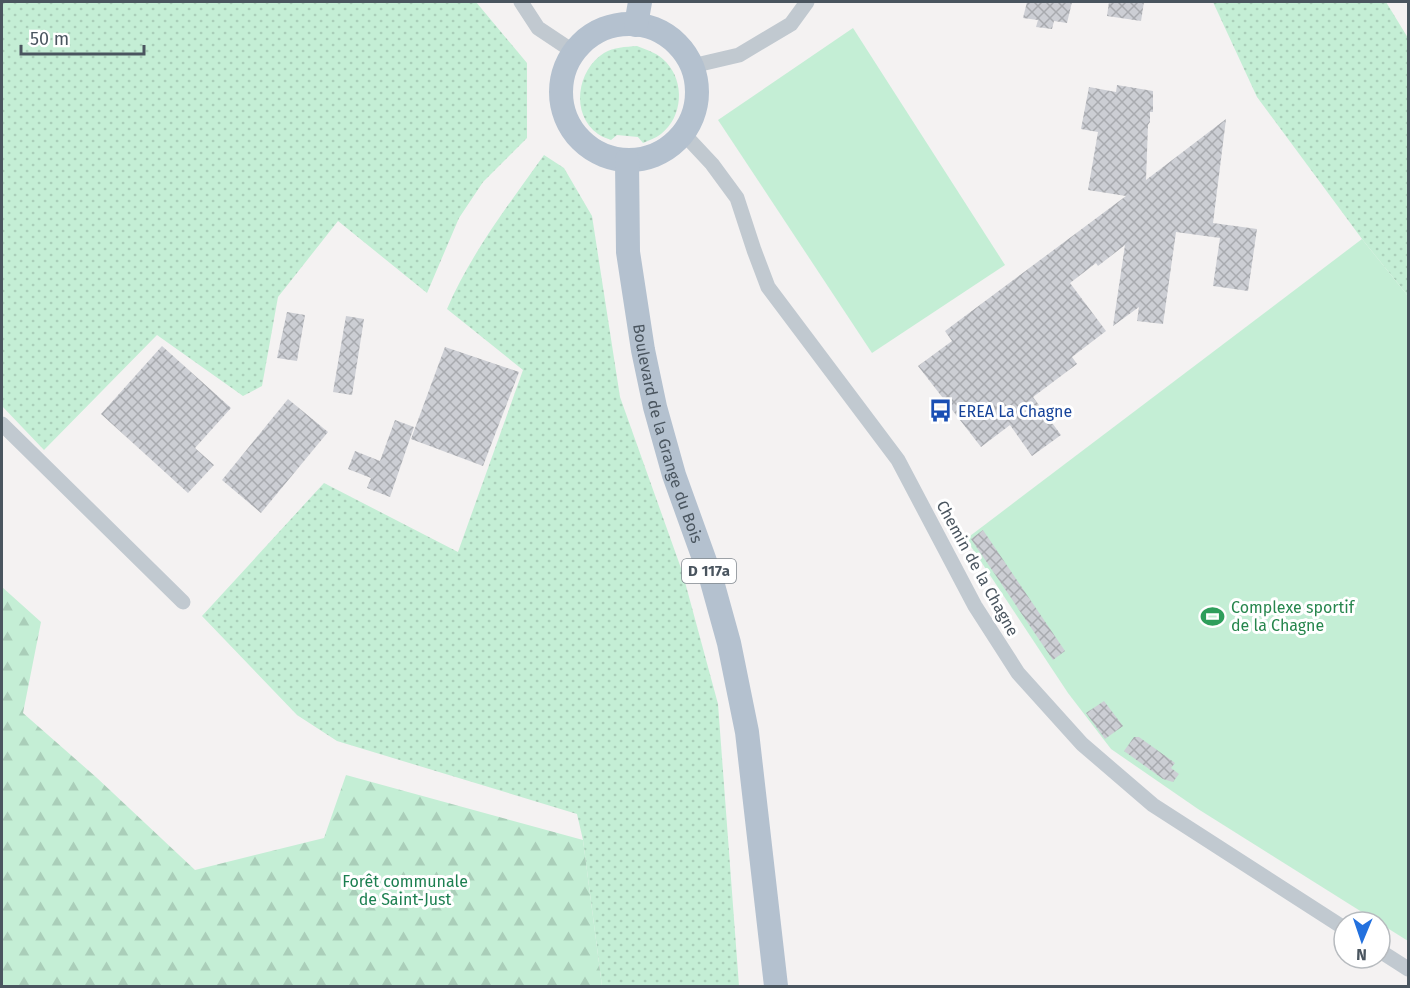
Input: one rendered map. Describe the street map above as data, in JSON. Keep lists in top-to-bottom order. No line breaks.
{"streets":{"main road":["Boulevard de la Grange du Bois","D 117a"],"street":["Chemin de la Chagne"]},"crossings":[["Boulevard de la Grange du Bois","Chemin de la Chagne"]],"parks":["Forêt communale de Saint-Just"],"places":{"bus stop":["EREA La Chagne"],"sports":["Complexe sportif de la Chagne"]},"scale_bar":"50 m","north":"bottom"}
